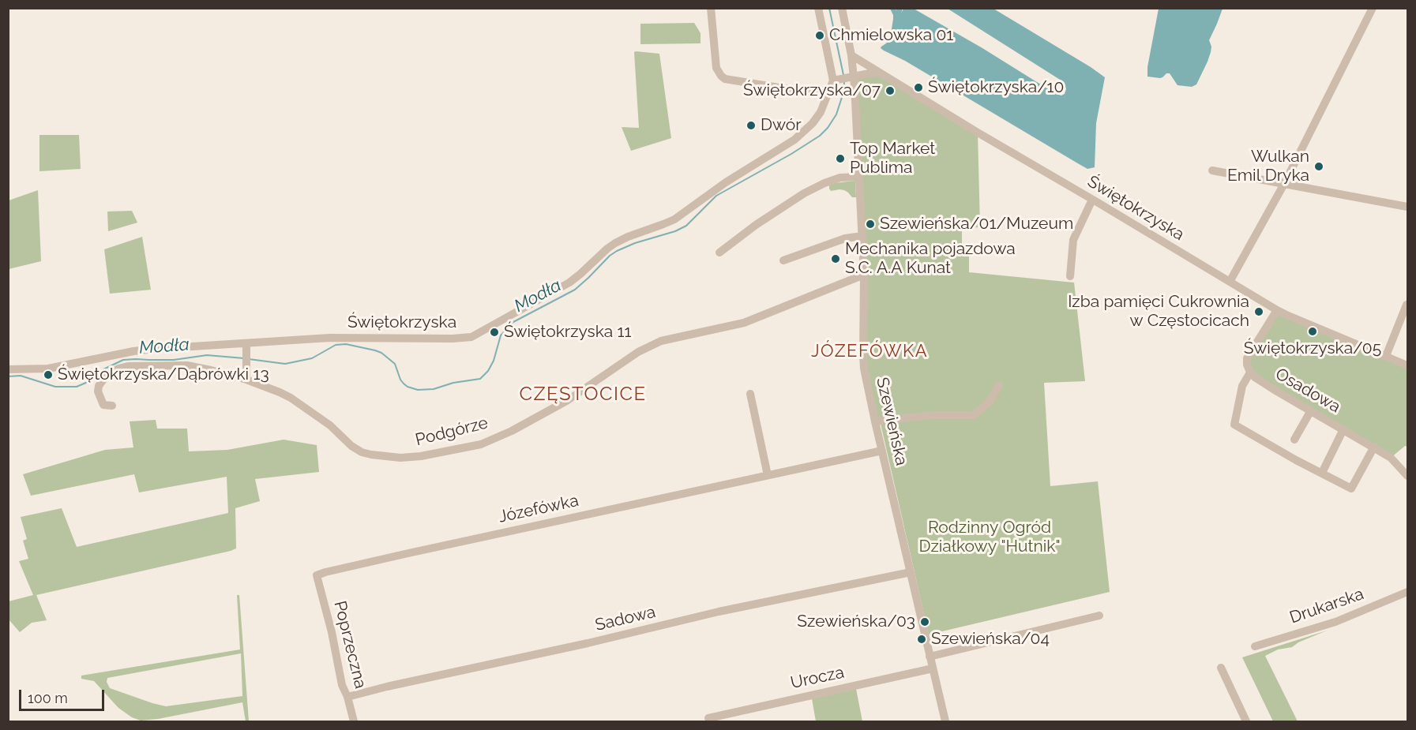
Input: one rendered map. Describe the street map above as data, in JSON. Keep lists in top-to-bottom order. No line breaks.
{"streets":{"street":["Świętokrzyska","Osadowa","Szewieńska","Podgórze","Józefówka","Drukarska","Sadowa","Poprzeczna","Urocza"]},"crossings":[["Świętokrzyska","Osadowa"],["Świętokrzyska","Szewieńska"],["Szewieńska","Podgórze"],["Szewieńska","Józefówka"],["Szewieńska","Sadowa"],["Szewieńska","Urocza"],["Józefówka","Poprzeczna"],["Sadowa","Poprzeczna"]],"districts":["JÓZEFÓWKA","CZĘSTOCICE"],"water":["Modła"],"parks":["Rodzinny Ogród Działkowy \"Hutnik\""],"places":["Chmielowska 01","Świętokrzyska/10","Świętokrzyska/07","Dwór","Top Market Publima","Wulkan Emil Dryka","Szewieńska/01/Muzeum","Mechanika pojazdowa S.C. A.A Kunat","Izba pamięci Cukrownia w Częstocicach","Świętokrzyska/05","Świętokrzyska 11","Świętokrzyska/Dąbrówki 13","Szewieńska/03","Szewieńska/04"],"scale_bar":"100 m"}
